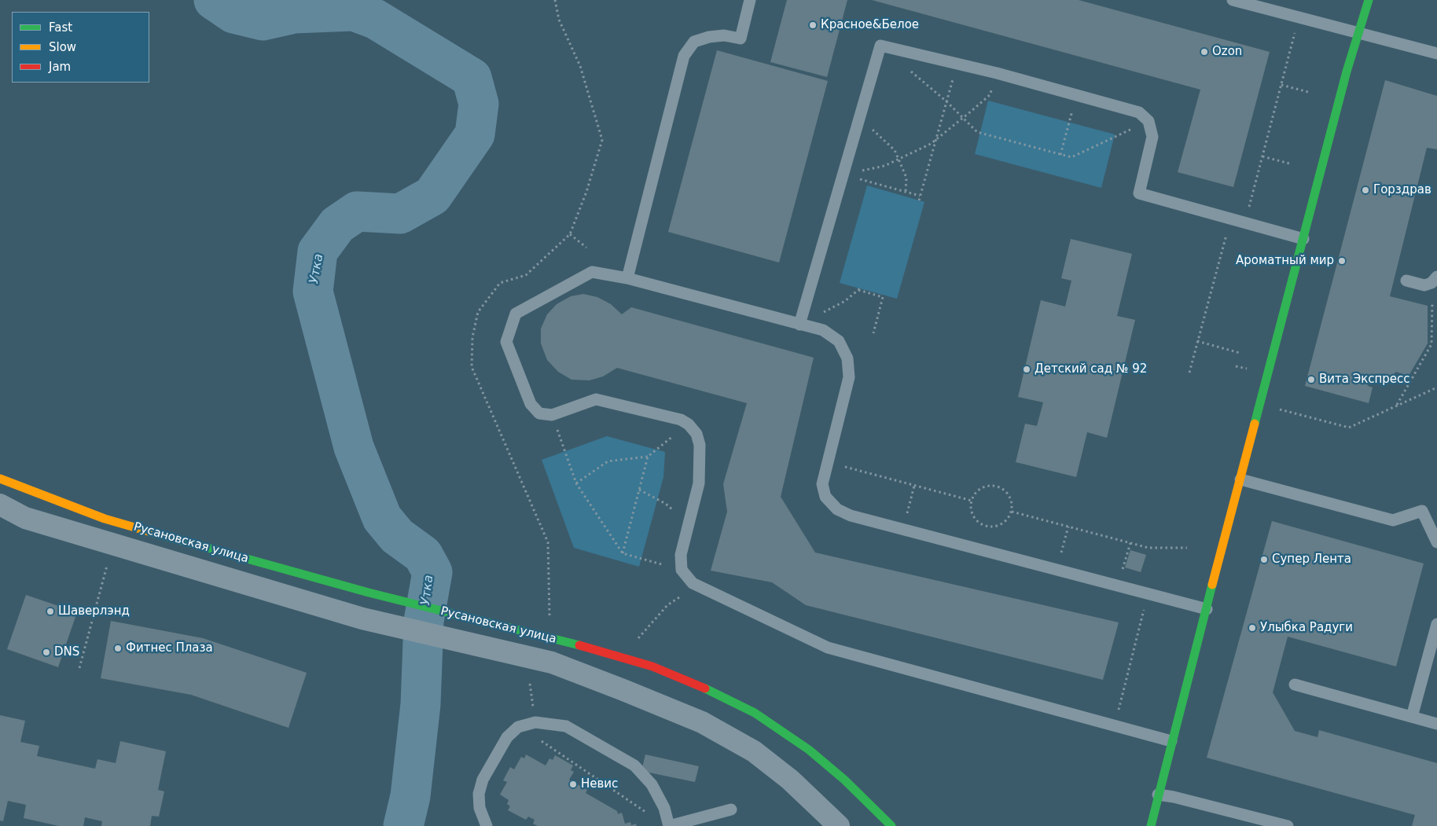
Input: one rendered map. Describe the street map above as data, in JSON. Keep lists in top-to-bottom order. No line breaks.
{"streets":{"street":["Русановская улица"]},"water":["Утка"],"places":["Красное&Белое","Ozon","Горздрав","Ароматный мир","Детский сад № 92","Вита Экспресс","Супер Лента","Шаверлэнд","Улыбка Радуги","Фитнес Плаза","DNS","Невис"],"legend":["Fast","Slow","Jam"]}
